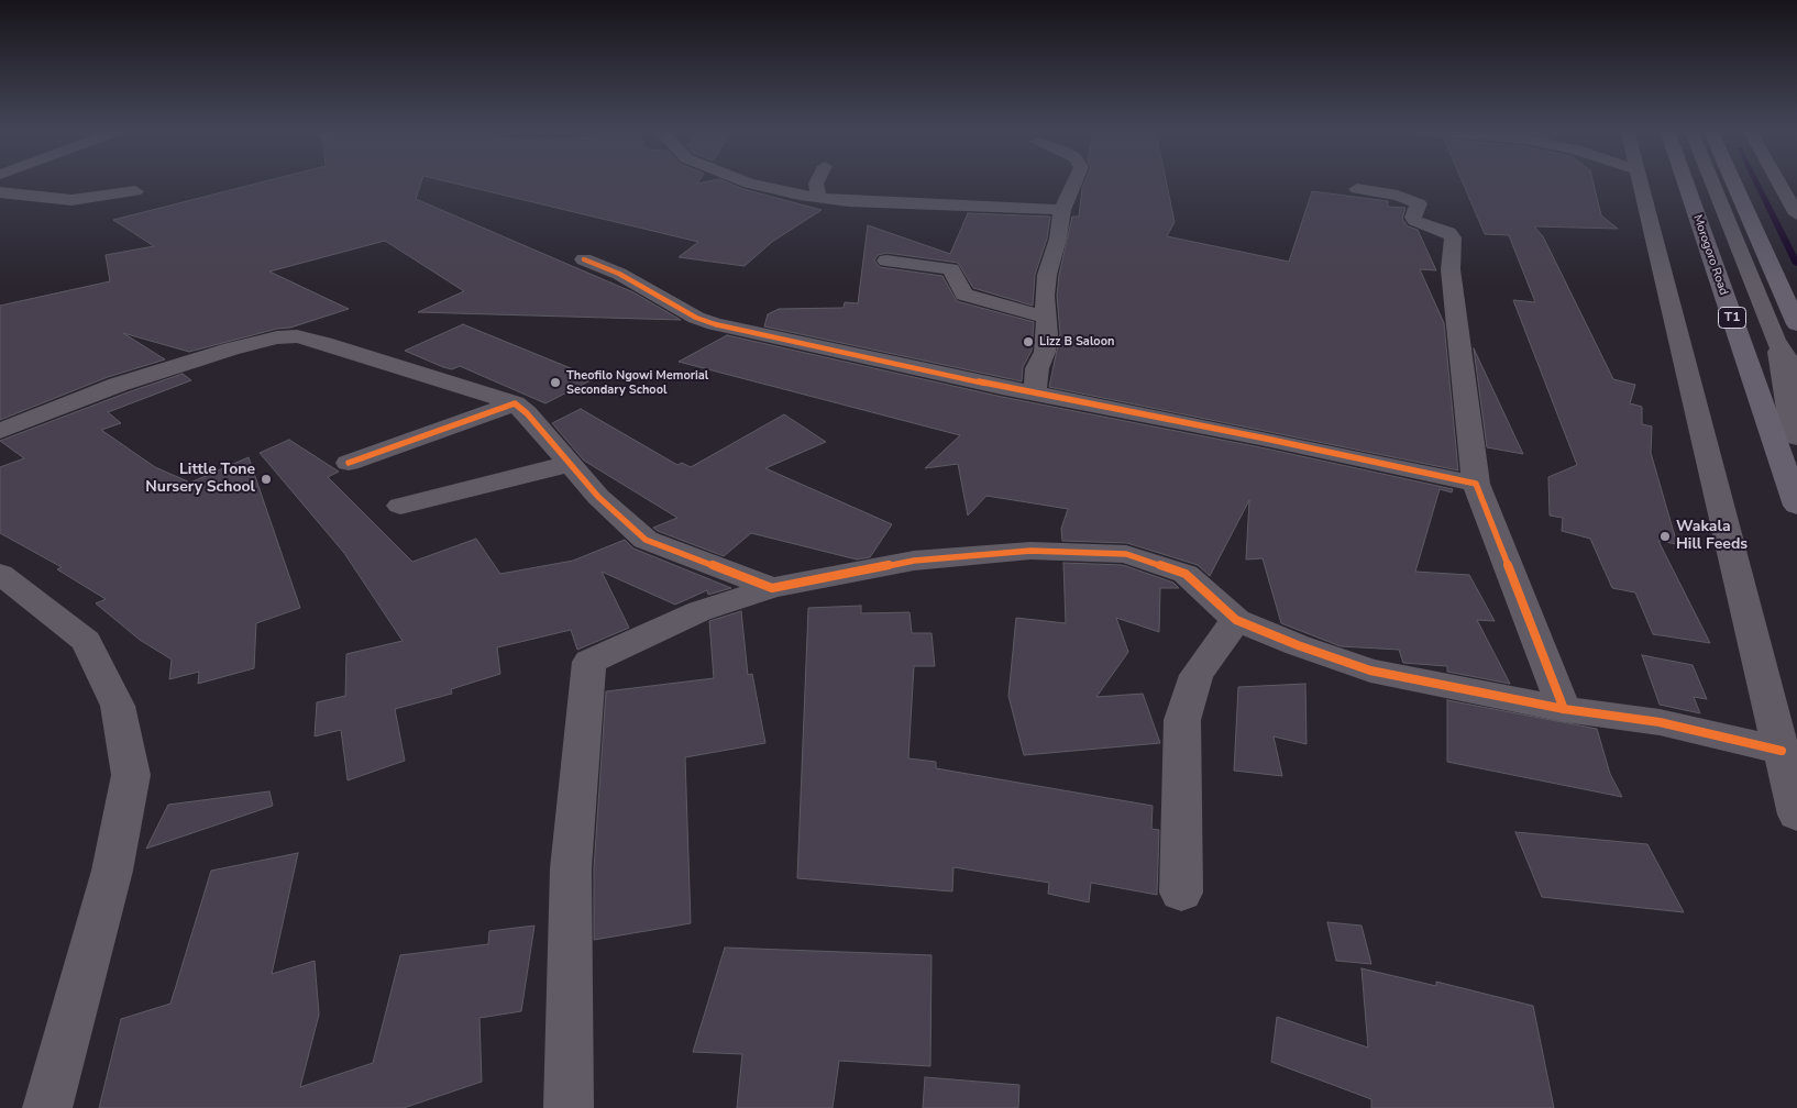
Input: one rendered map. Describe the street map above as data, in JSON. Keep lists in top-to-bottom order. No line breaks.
{"streets":{"highway":["Morogoro Road","T1"]},"places":["Lizz B Saloon","Theofilo Ngowi Memorial Secondary School","Little Tone Nursery School","Wakala Hill Feeds"]}
